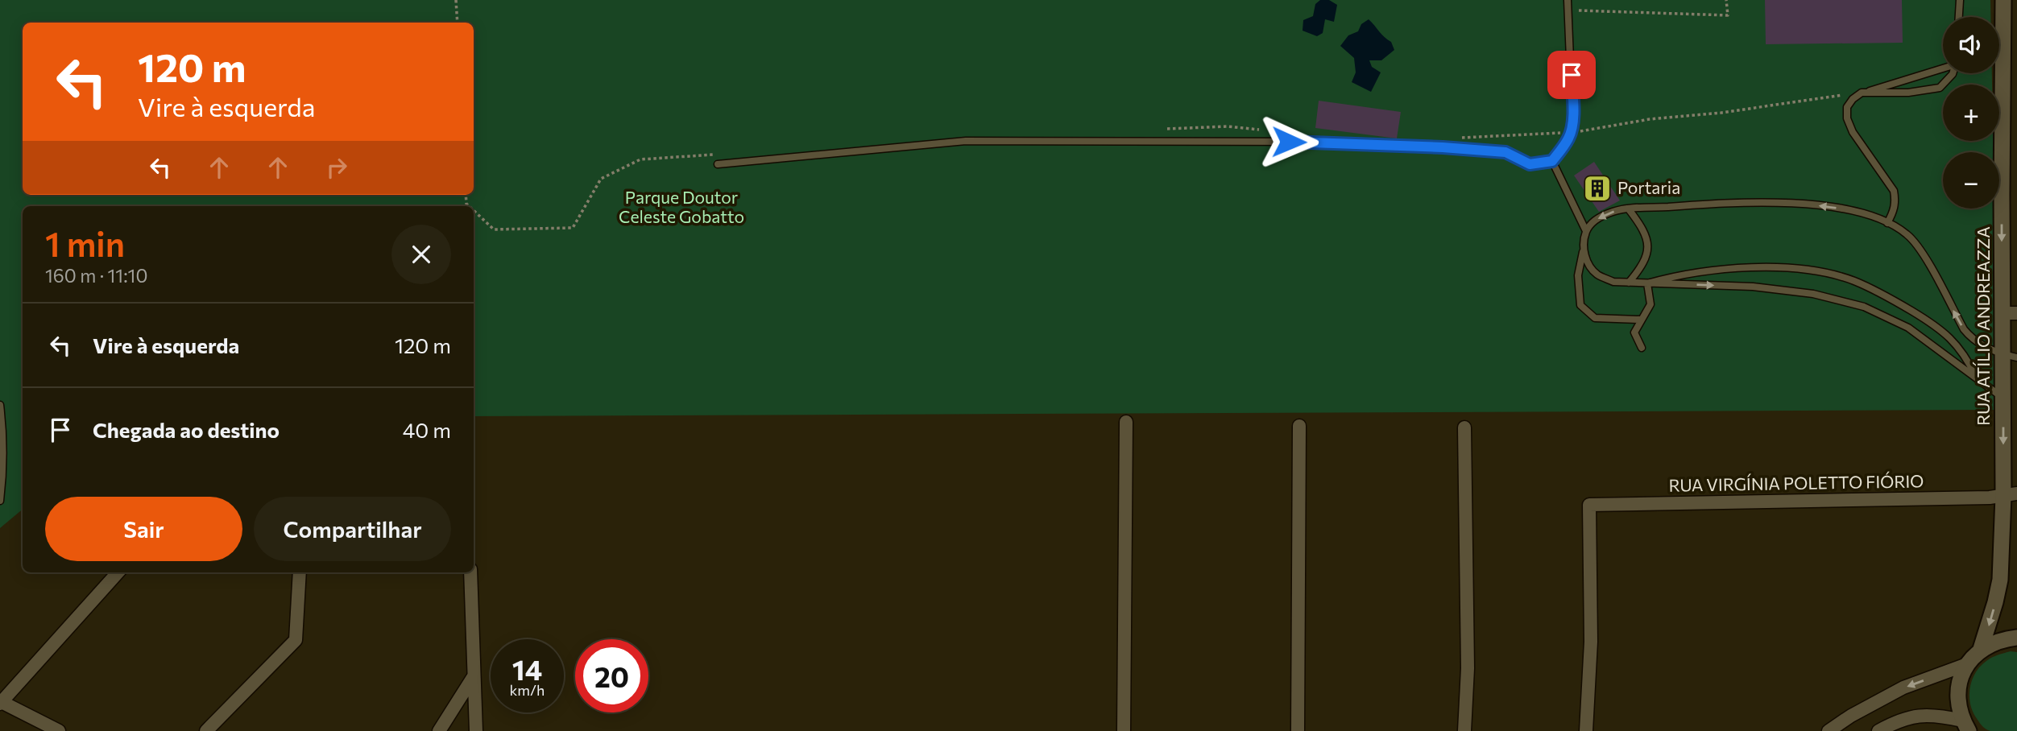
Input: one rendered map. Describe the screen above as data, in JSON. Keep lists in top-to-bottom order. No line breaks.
{"streets":{"main road":["RUA ATÍLIO ANDREAZZA"],"street":["RUA VIRGÍNIA POLETTO FIÓRIO"]},"crossings":[["RUA ATÍLIO ANDREAZZA","RUA VIRGÍNIA POLETTO FIÓRIO"]],"one_way":["RUA ATÍLIO ANDREAZZA"],"parks":["Parque Doutor Celeste Gobatto"],"places":{"building":["Portaria"]},"page":{"map_buttons":["+","−"],"turn":["120 m","Vire à esquerda"],"heading":["1 min","160 m · 11:10"],"list":[{"name":"Vire à esquerda","value":"120 m"},{"name":"Chegada ao destino","value":"40 m"}],"buttons":["Sair","Compartilhar"],"speed":"14 km/h","limit":"20"}}
